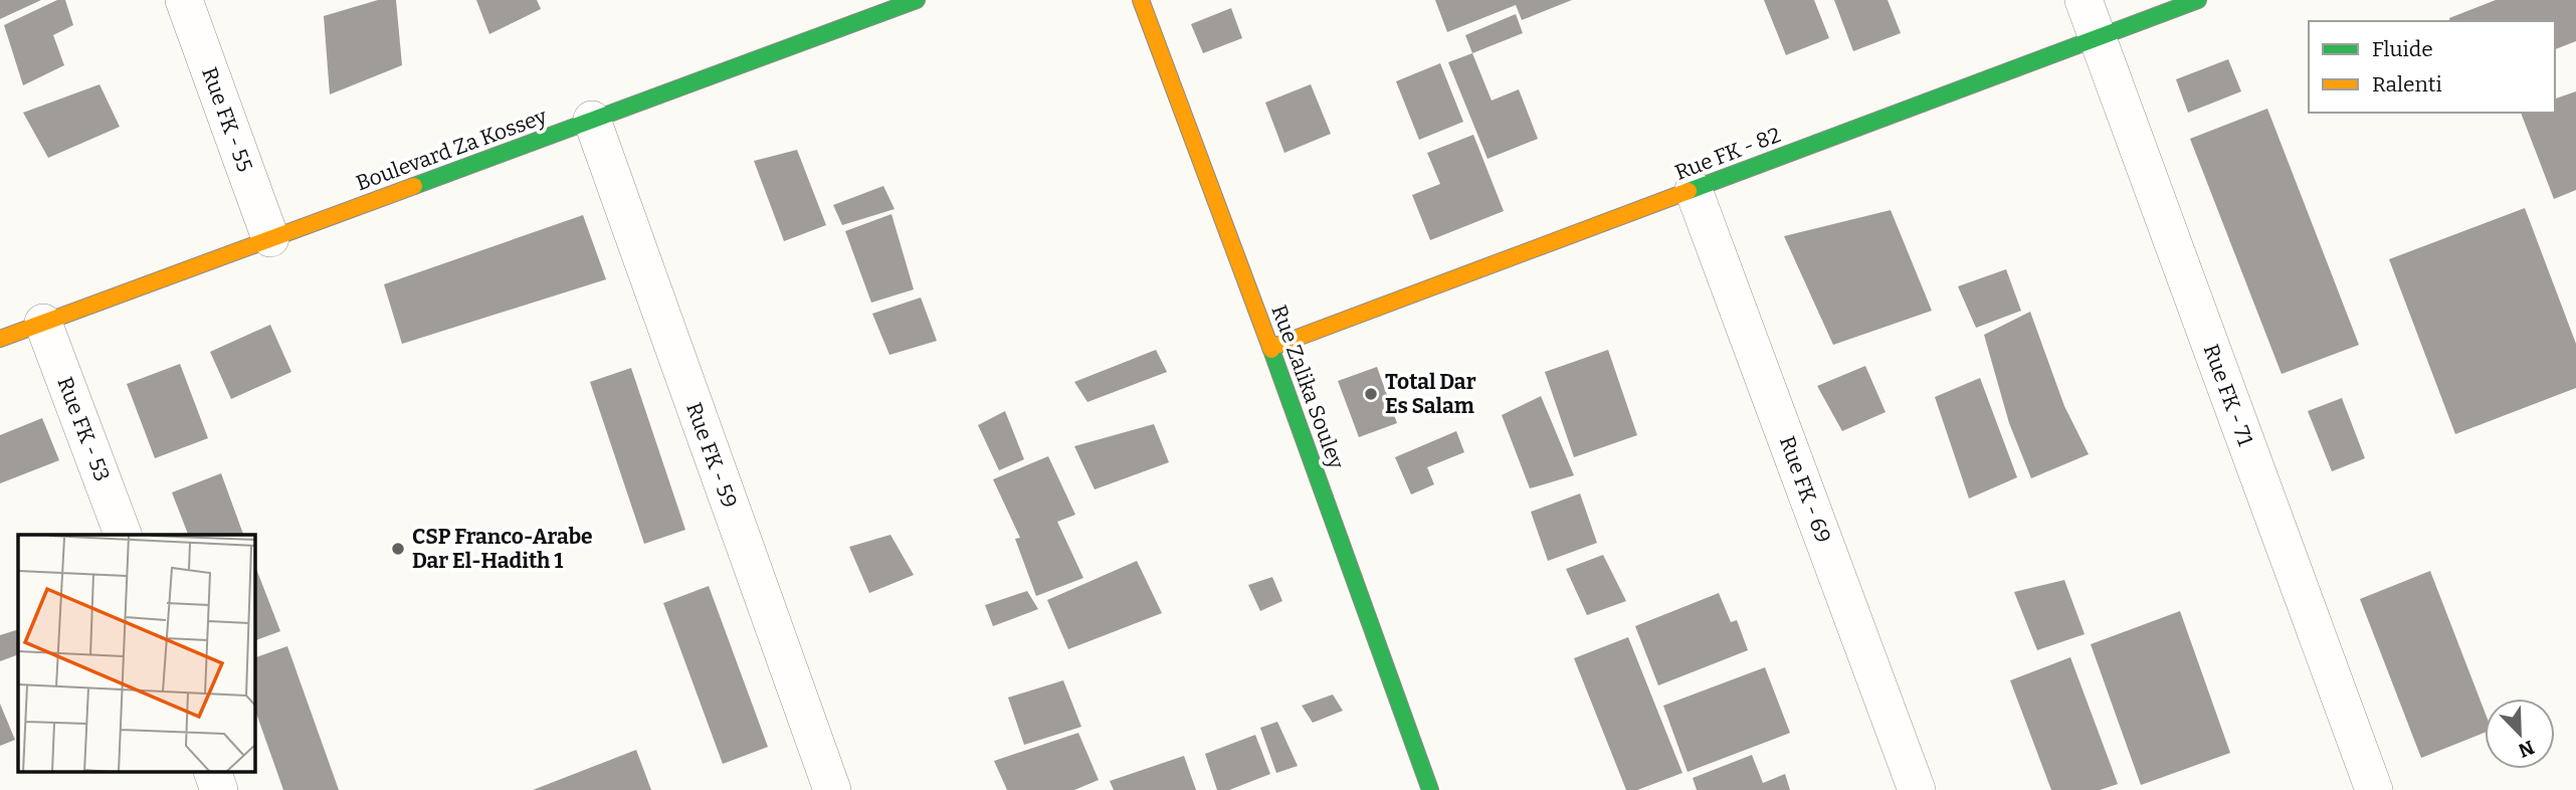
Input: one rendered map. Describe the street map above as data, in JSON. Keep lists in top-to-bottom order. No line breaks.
{"streets":{"street":["Rue FK - 55","Boulevard Za Kossey","Rue FK - 82","Rue Zalika Souley","Rue FK - 71","Rue FK - 53","Rue FK - 59","Rue FK - 69"]},"crossings":[["Rue FK - 55","Boulevard Za Kossey"],["Boulevard Za Kossey","Rue FK - 53"],["Boulevard Za Kossey","Rue FK - 59"],["Rue FK - 82","Rue Zalika Souley"],["Rue FK - 82","Rue FK - 71"],["Rue FK - 82","Rue FK - 69"]],"places":["Total Dar Es Salam","CSP Franco-Arabe Dar El-Hadith 1"],"legend":["Fluide","Ralenti"],"north":"bottom right"}
